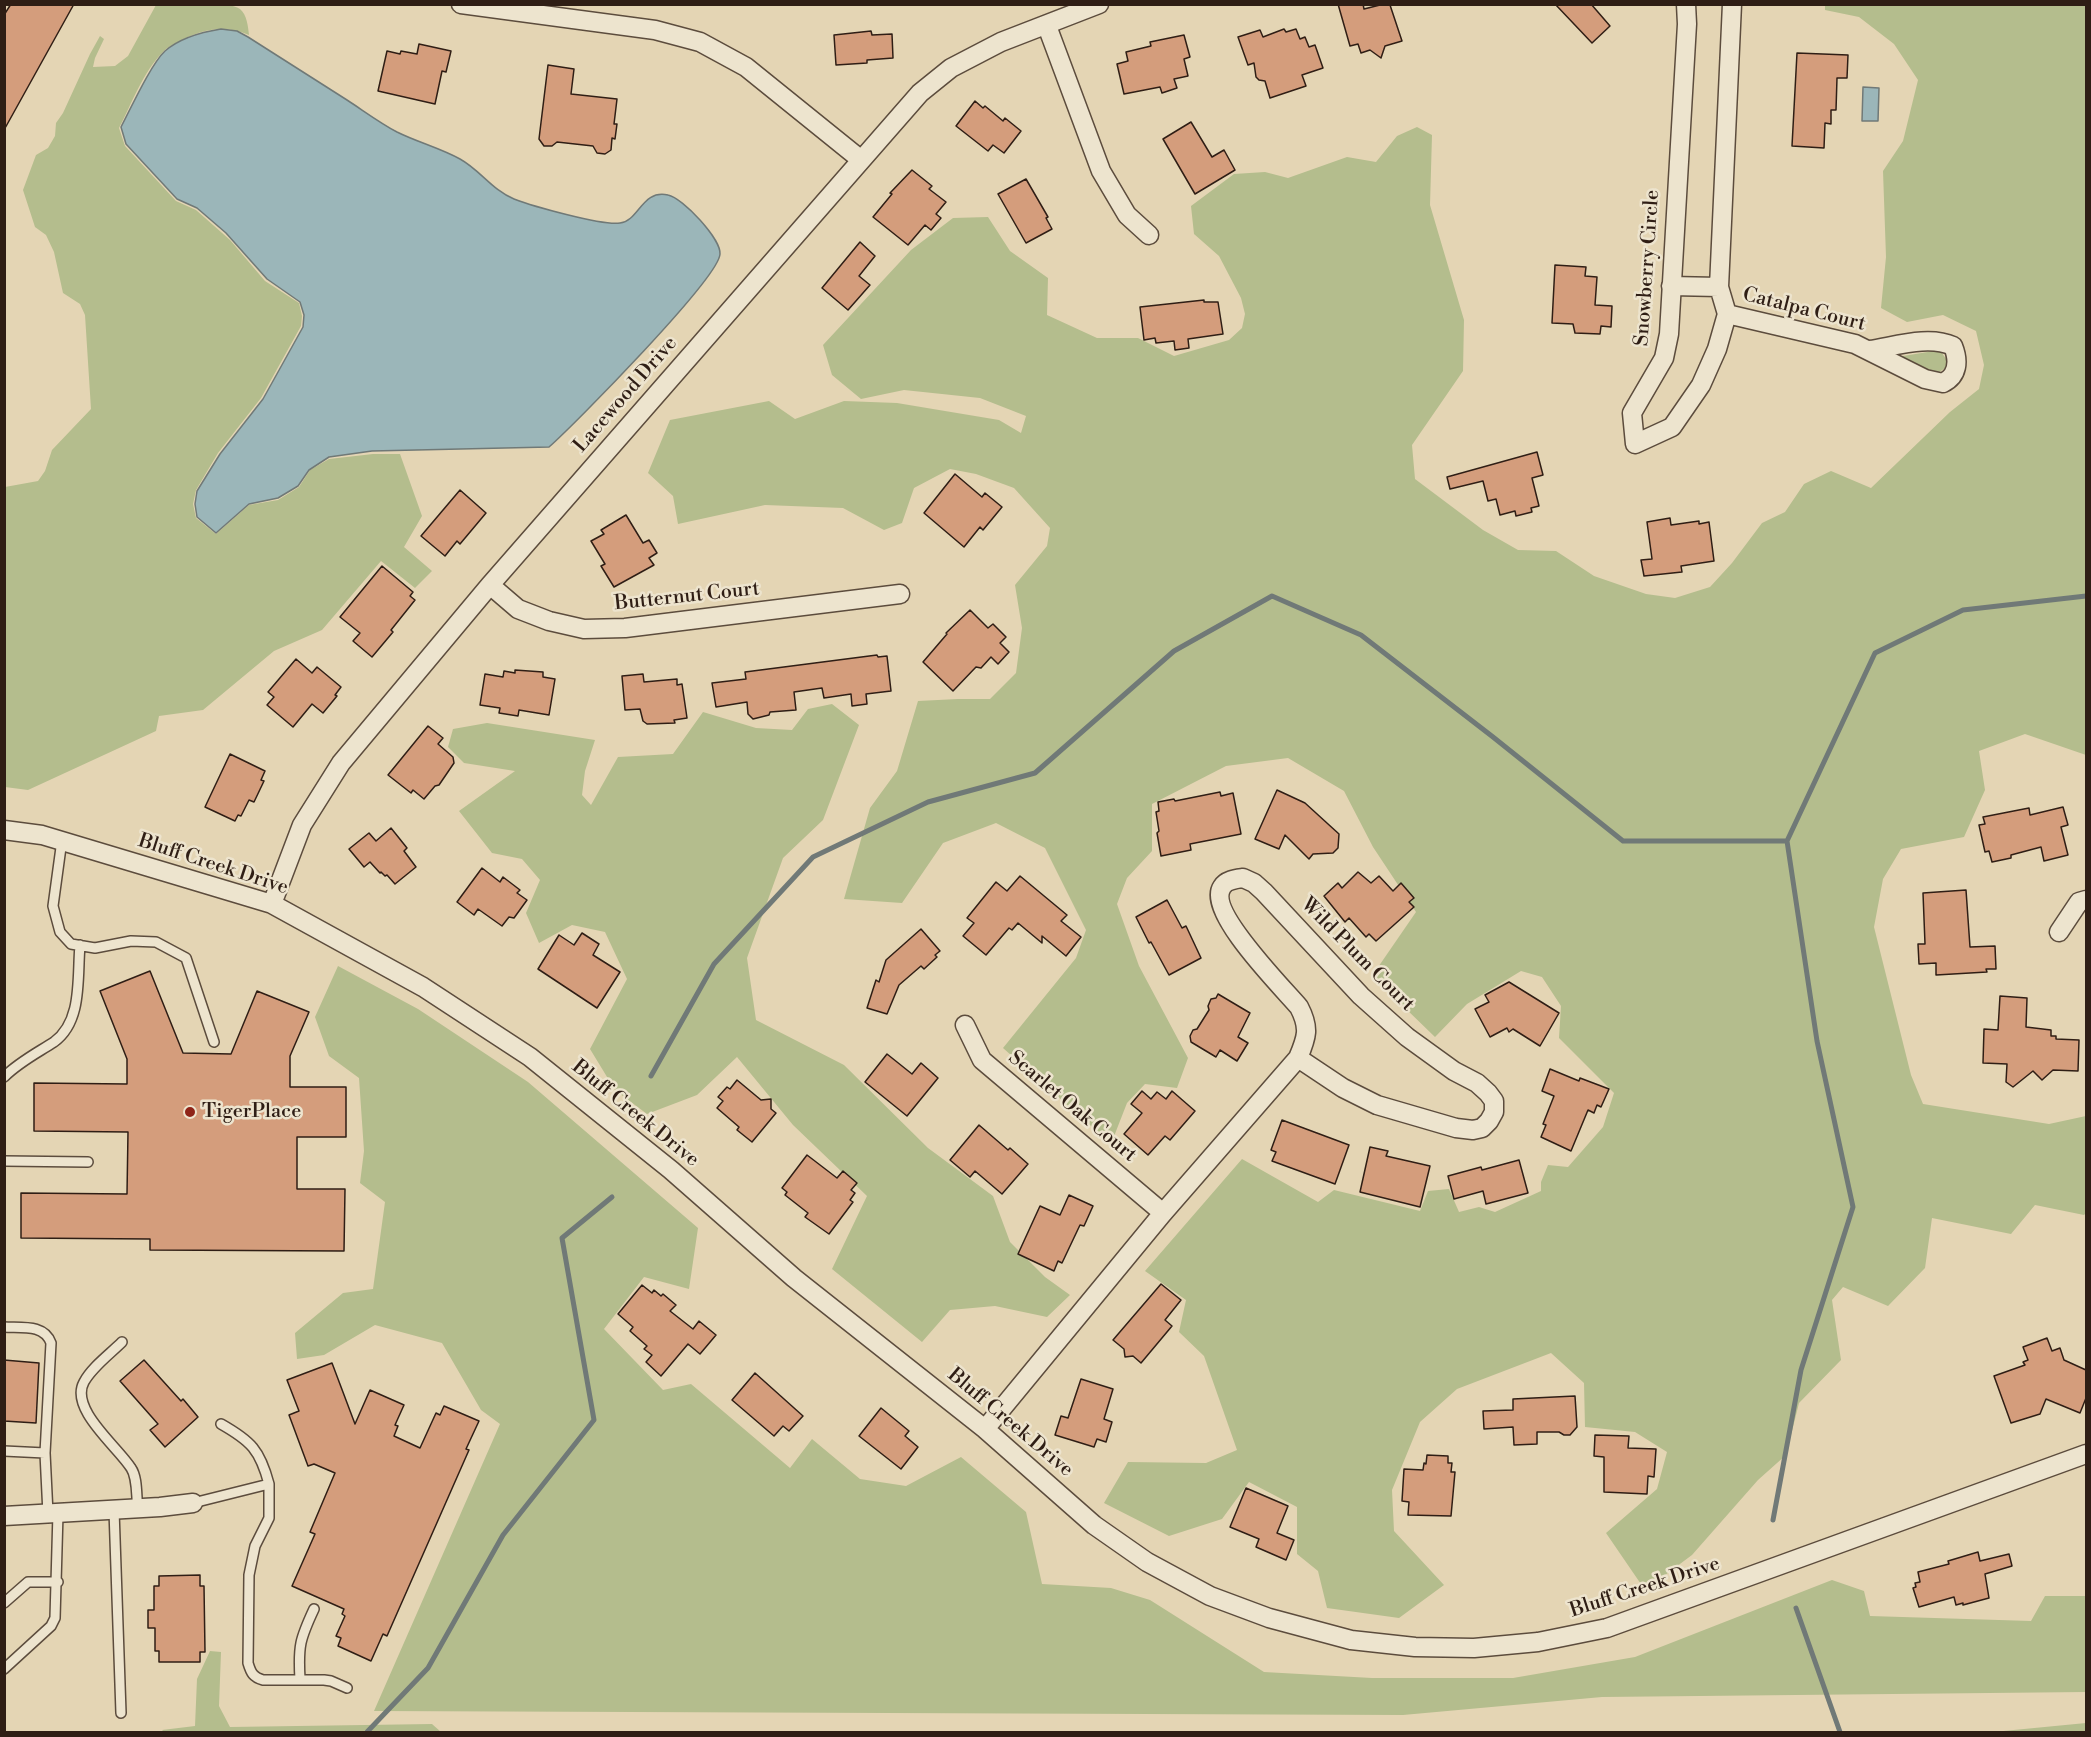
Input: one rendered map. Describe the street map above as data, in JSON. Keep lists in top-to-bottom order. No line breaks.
{"streets":{"street":["Snowberry Circle","Catalpa Court","Lacewood Drive","Butternut Court","Bluff Creek Drive","Wild Plum Court","Scarlet Oak Court"]},"crossings":[["Snowberry Circle","Catalpa Court"],["Lacewood Drive","Butternut Court"],["Lacewood Drive","Bluff Creek Drive"],["Bluff Creek Drive","Wild Plum Court"],["Wild Plum Court","Scarlet Oak Court"]],"places":["TigerPlace"]}
